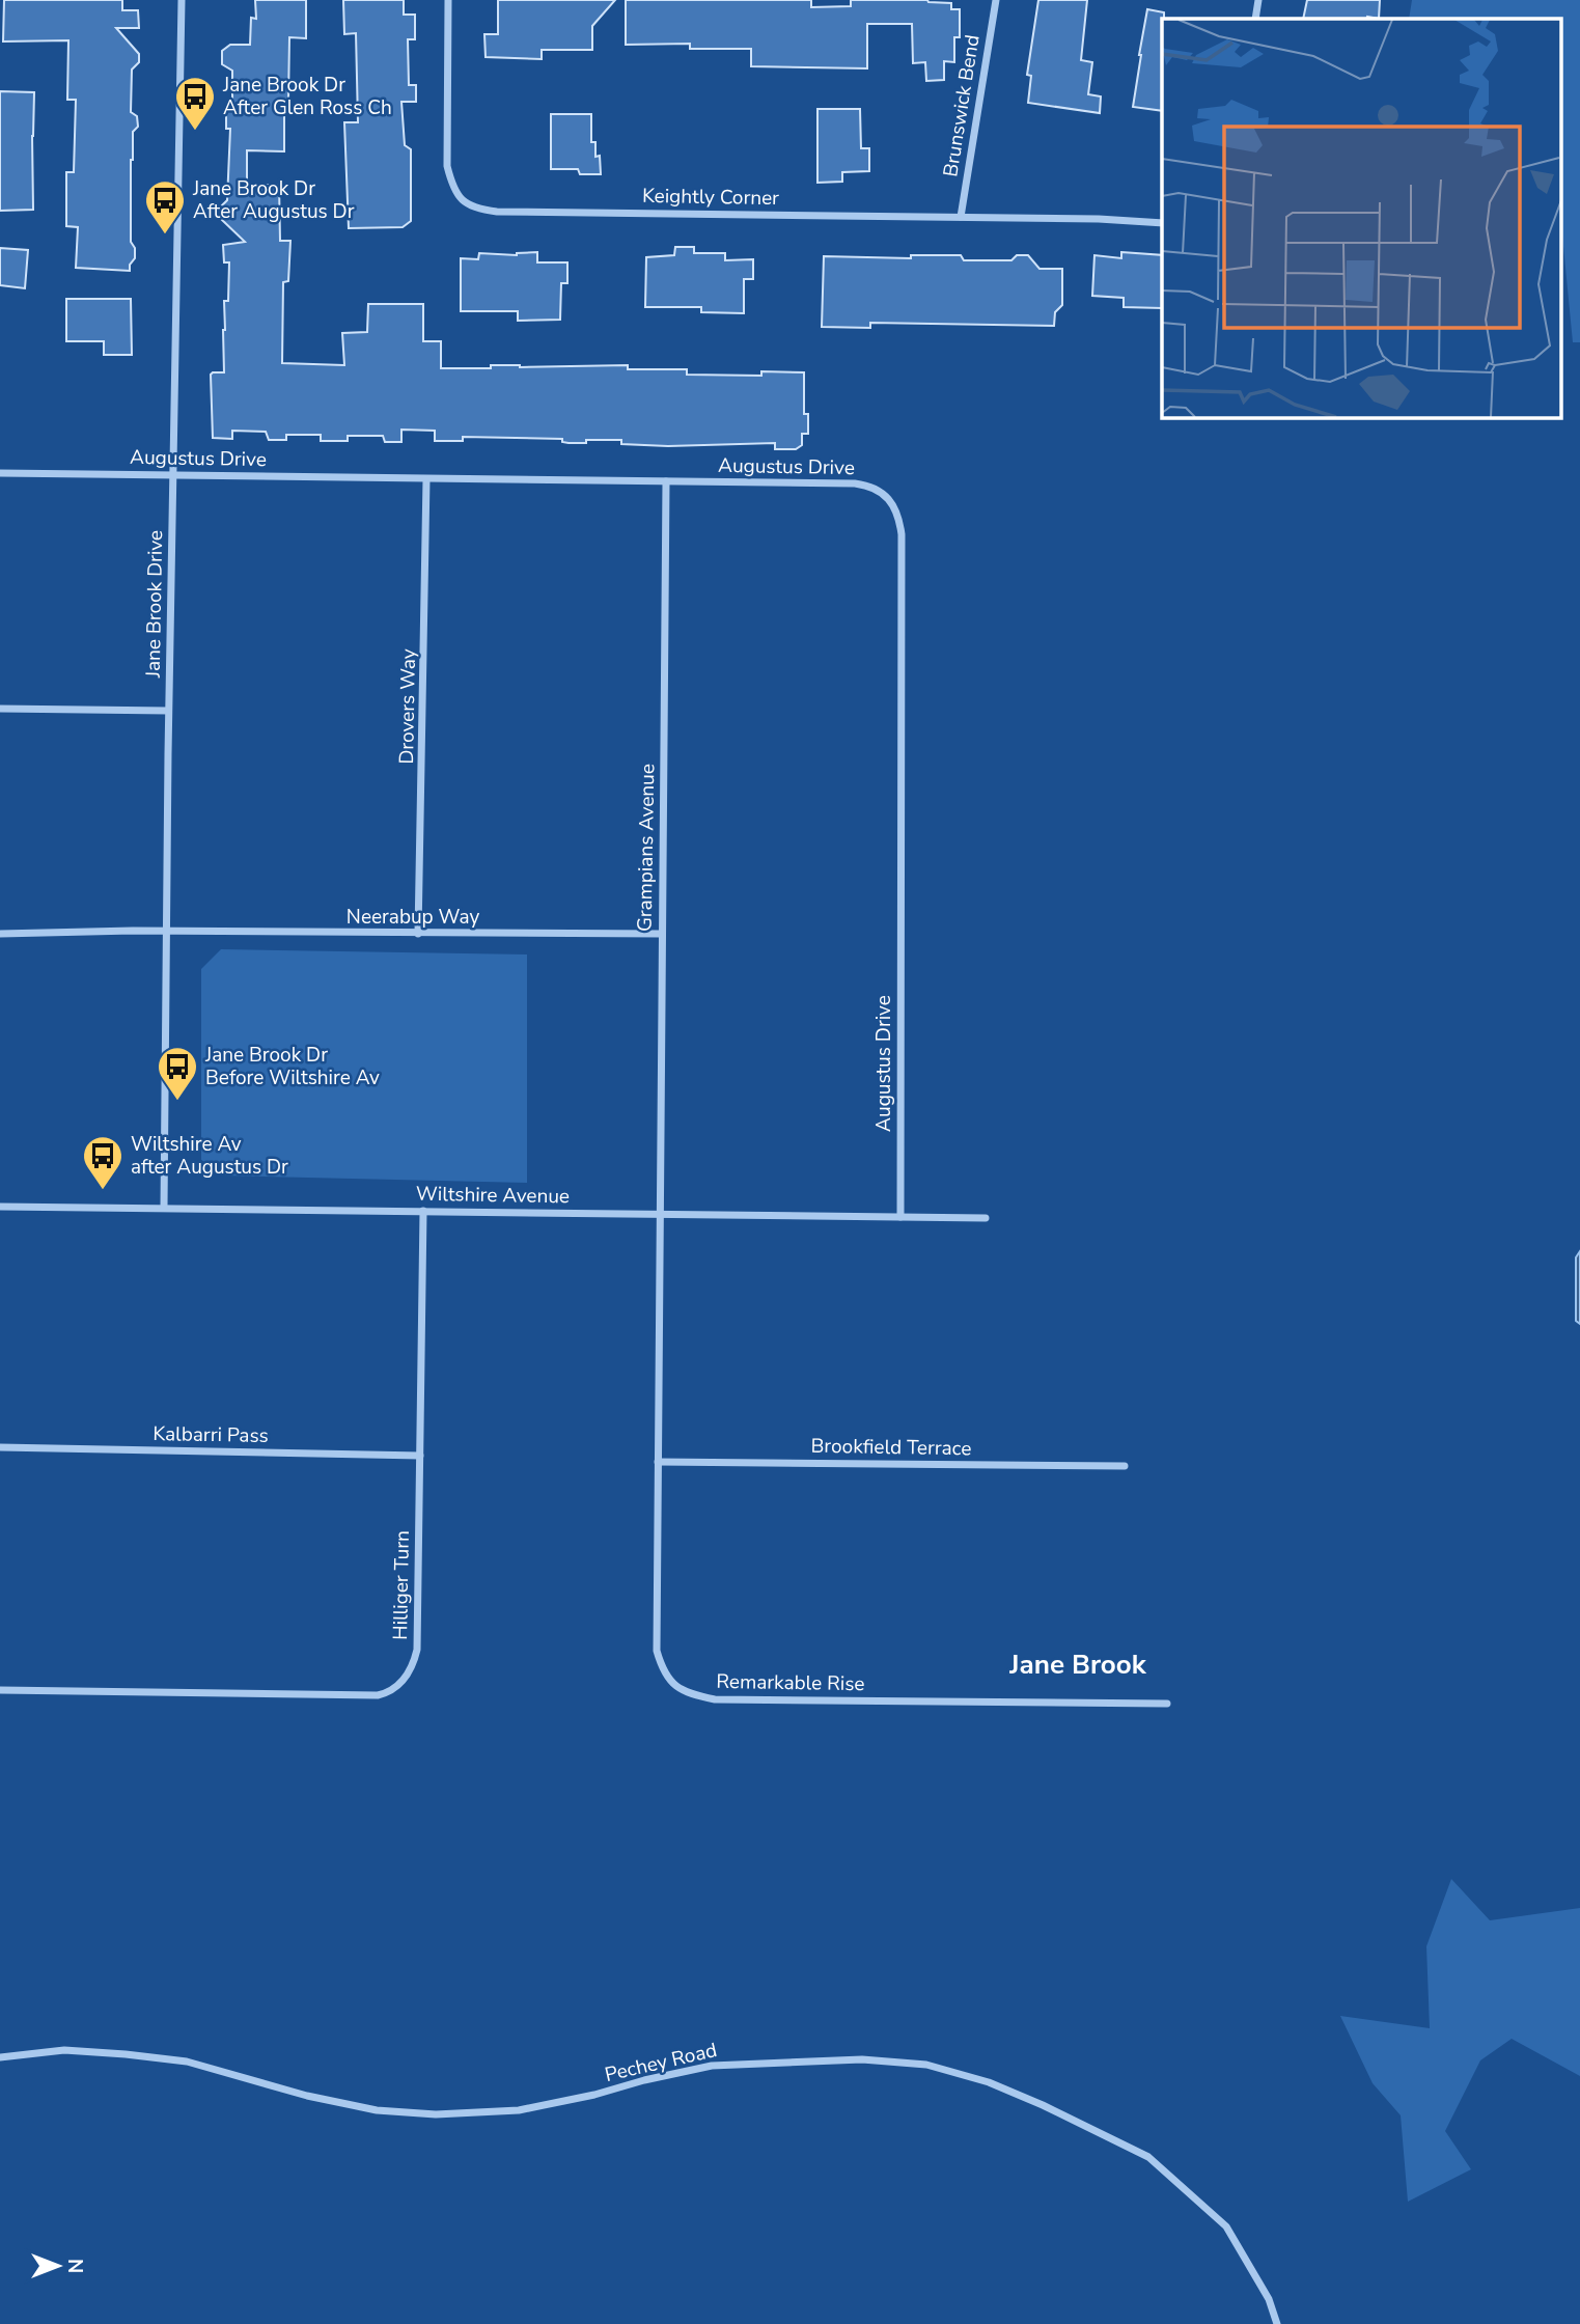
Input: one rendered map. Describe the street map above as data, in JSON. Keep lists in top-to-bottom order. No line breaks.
{"streets":{"street":["Brunswick Bend","Keightly Corner","Augustus Drive","Jane Brook Drive","Drovers Way","Grampians Avenue","Neerabup Way","Wiltshire Avenue","Kalbarri Pass","Brookfield Terrace","Hilliger Turn","Remarkable Rise","Pechey Road"]},"crossings":[["Brunswick Bend","Keightly Corner"],["Augustus Drive","Jane Brook Drive"],["Augustus Drive","Drovers Way"],["Augustus Drive","Grampians Avenue"],["Augustus Drive","Wiltshire Avenue"],["Jane Brook Drive","Neerabup Way"],["Jane Brook Drive","Wiltshire Avenue"],["Drovers Way","Neerabup Way"],["Grampians Avenue","Neerabup Way"],["Grampians Avenue","Wiltshire Avenue"],["Grampians Avenue","Remarkable Rise"],["Wiltshire Avenue","Hilliger Turn"],["Wiltshire Avenue","Remarkable Rise"],["Kalbarri Pass","Hilliger Turn"],["Brookfield Terrace","Remarkable Rise"]],"districts":["Jane Brook"],"places":{"bus stop":["Jane Brook Dr After Glen Ross Ch","Jane Brook Dr After Augustus Dr","Jane Brook Dr Before Wiltshire Av","Wiltshire Av after Augustus Dr"]},"north":"right"}
